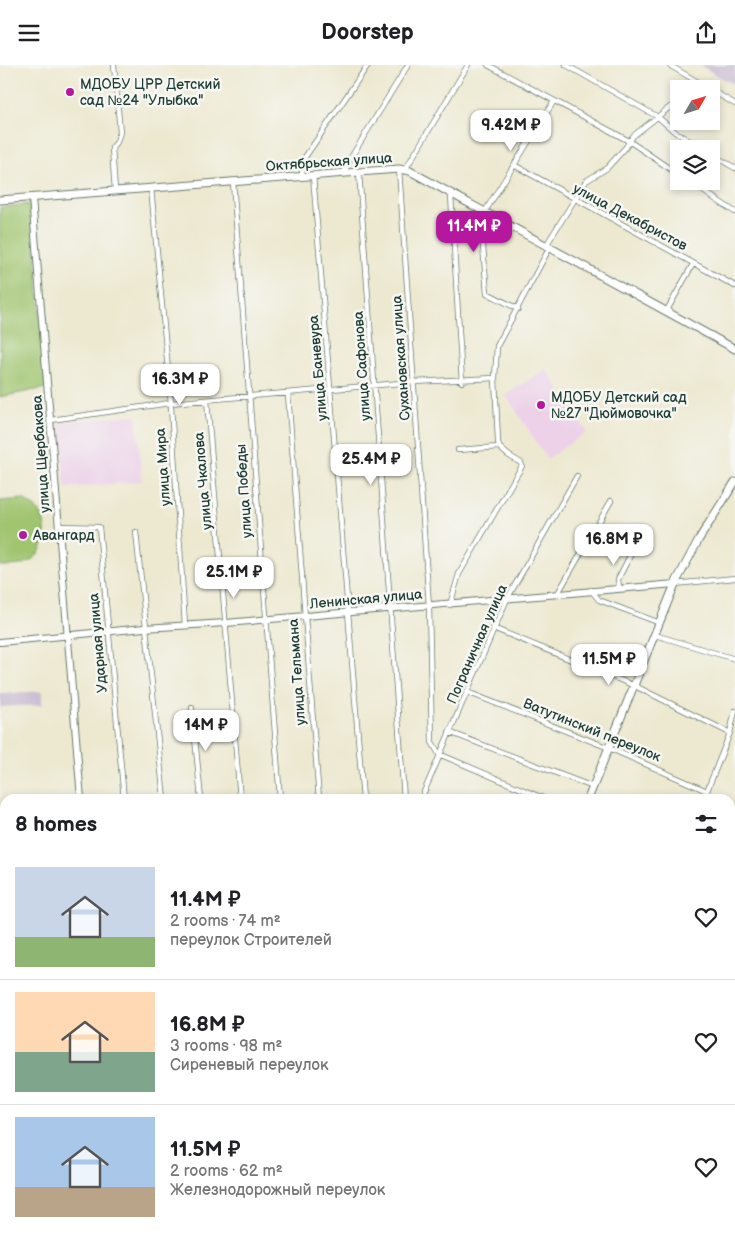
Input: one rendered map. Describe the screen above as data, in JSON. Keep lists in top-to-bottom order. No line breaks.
{"streets":{"main road":["Октябрьская улица","улица Щербакова","Ленинская улица"],"street":["улица Декабристов","Сухановская улица","улица Сафонова","улица Баневура","улица Мира","улица Чкалова","улица Победы","Ударная улица","Пограничная улица","улица Тельмана","Ватутинский переулок"]},"crossings":[["Октябрьская улица","Сухановская улица"],["Октябрьская улица","улица Сафонова"],["Октябрьская улица","улица Баневура"],["Октябрьская улица","улица Щербакова"],["Октябрьская улица","улица Мира"],["Октябрьская улица","улица Победы"],["Сухановская улица","Ленинская улица"],["Сухановская улица","Пограничная улица"],["улица Сафонова","Ленинская улица"],["улица Баневура","Ленинская улица"],["улица Щербакова","Ленинская улица"],["улица Щербакова","Ударная улица"],["улица Мира","Ленинская улица"],["улица Чкалова","Ленинская улица"],["улица Победы","Ленинская улица"],["Ленинская улица","Ударная улица"],["Ленинская улица","Пограничная улица"],["Ленинская улица","улица Тельмана"],["Пограничная улица","Ватутинский переулок"]],"places":["МДОБУ ЦРР Детский сад №24 \"Улыбка\"","МДОБУ Детский сад №27 \"Дюймовочка\"","Авангард"],"north":"top right","page":{"header":"Doorstep","price":["9.42M ₽","11.4M ₽","16.3M ₽","25.4M ₽","16.8M ₽","25.1M ₽","11.5M ₽","14M ₽"],"heading":"8 homes","list":[{"name":"11.4M ₽","note":"2 rooms · 74 m² · переулок Строителей"},{"name":"16.8M ₽","note":"3 rooms · 98 m² · Сиреневый переулок"},{"name":"11.5M ₽","note":"2 rooms · 62 m² · Железнодорожный переулок"}]}}
